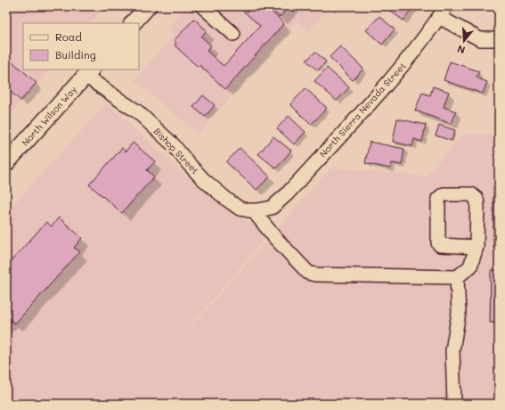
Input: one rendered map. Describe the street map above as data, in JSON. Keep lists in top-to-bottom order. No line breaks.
{"streets":{"main road":["North Wilson Way"],"street":["North Sierra Nevada Street","Bishop Street"]},"crossings":[["North Sierra Nevada Street","Bishop Street"],["North Wilson Way","Bishop Street"]],"legend":["Road","Building"],"north":"bottom"}
